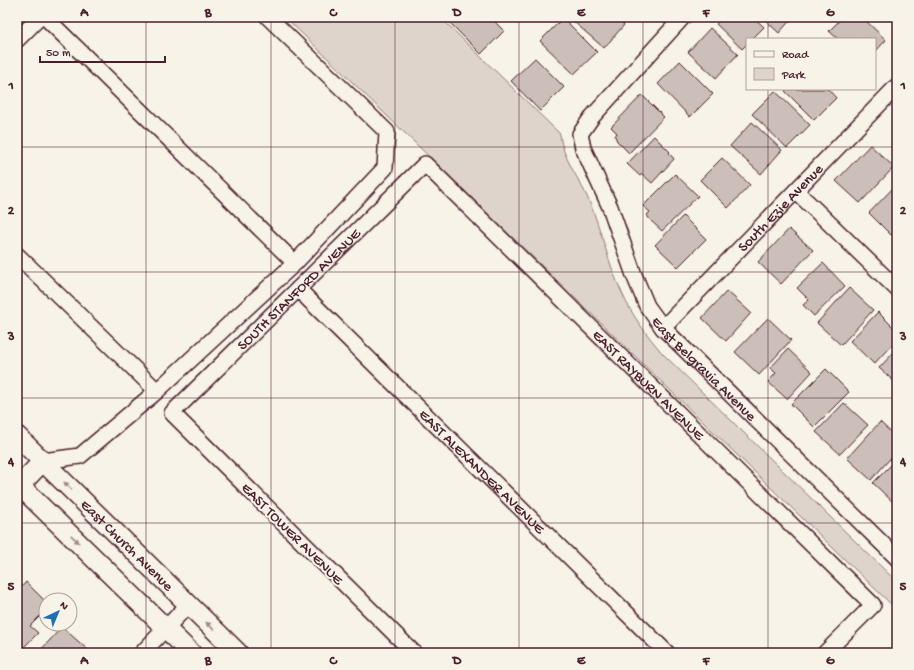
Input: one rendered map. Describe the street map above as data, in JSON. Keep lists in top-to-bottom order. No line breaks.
{"streets":{"street":["South Ezie Avenue","SOUTH STANFORD AVENUE","East Belgravia Avenue","EAST RAYBURN AVENUE","EAST ALEXANDER AVENUE","EAST TOWER AVENUE","East Church Avenue"]},"crossings":[["South Ezie Avenue","East Belgravia Avenue"],["SOUTH STANFORD AVENUE","EAST RAYBURN AVENUE"],["SOUTH STANFORD AVENUE","EAST ALEXANDER AVENUE"],["SOUTH STANFORD AVENUE","EAST TOWER AVENUE"]],"legend":["Road","Park"],"scale_bar":"50 m","north":"top right","grid":{"columns":["A","B","C","D","E","F","G"],"rows":["1","2","3","4","5"]}}
